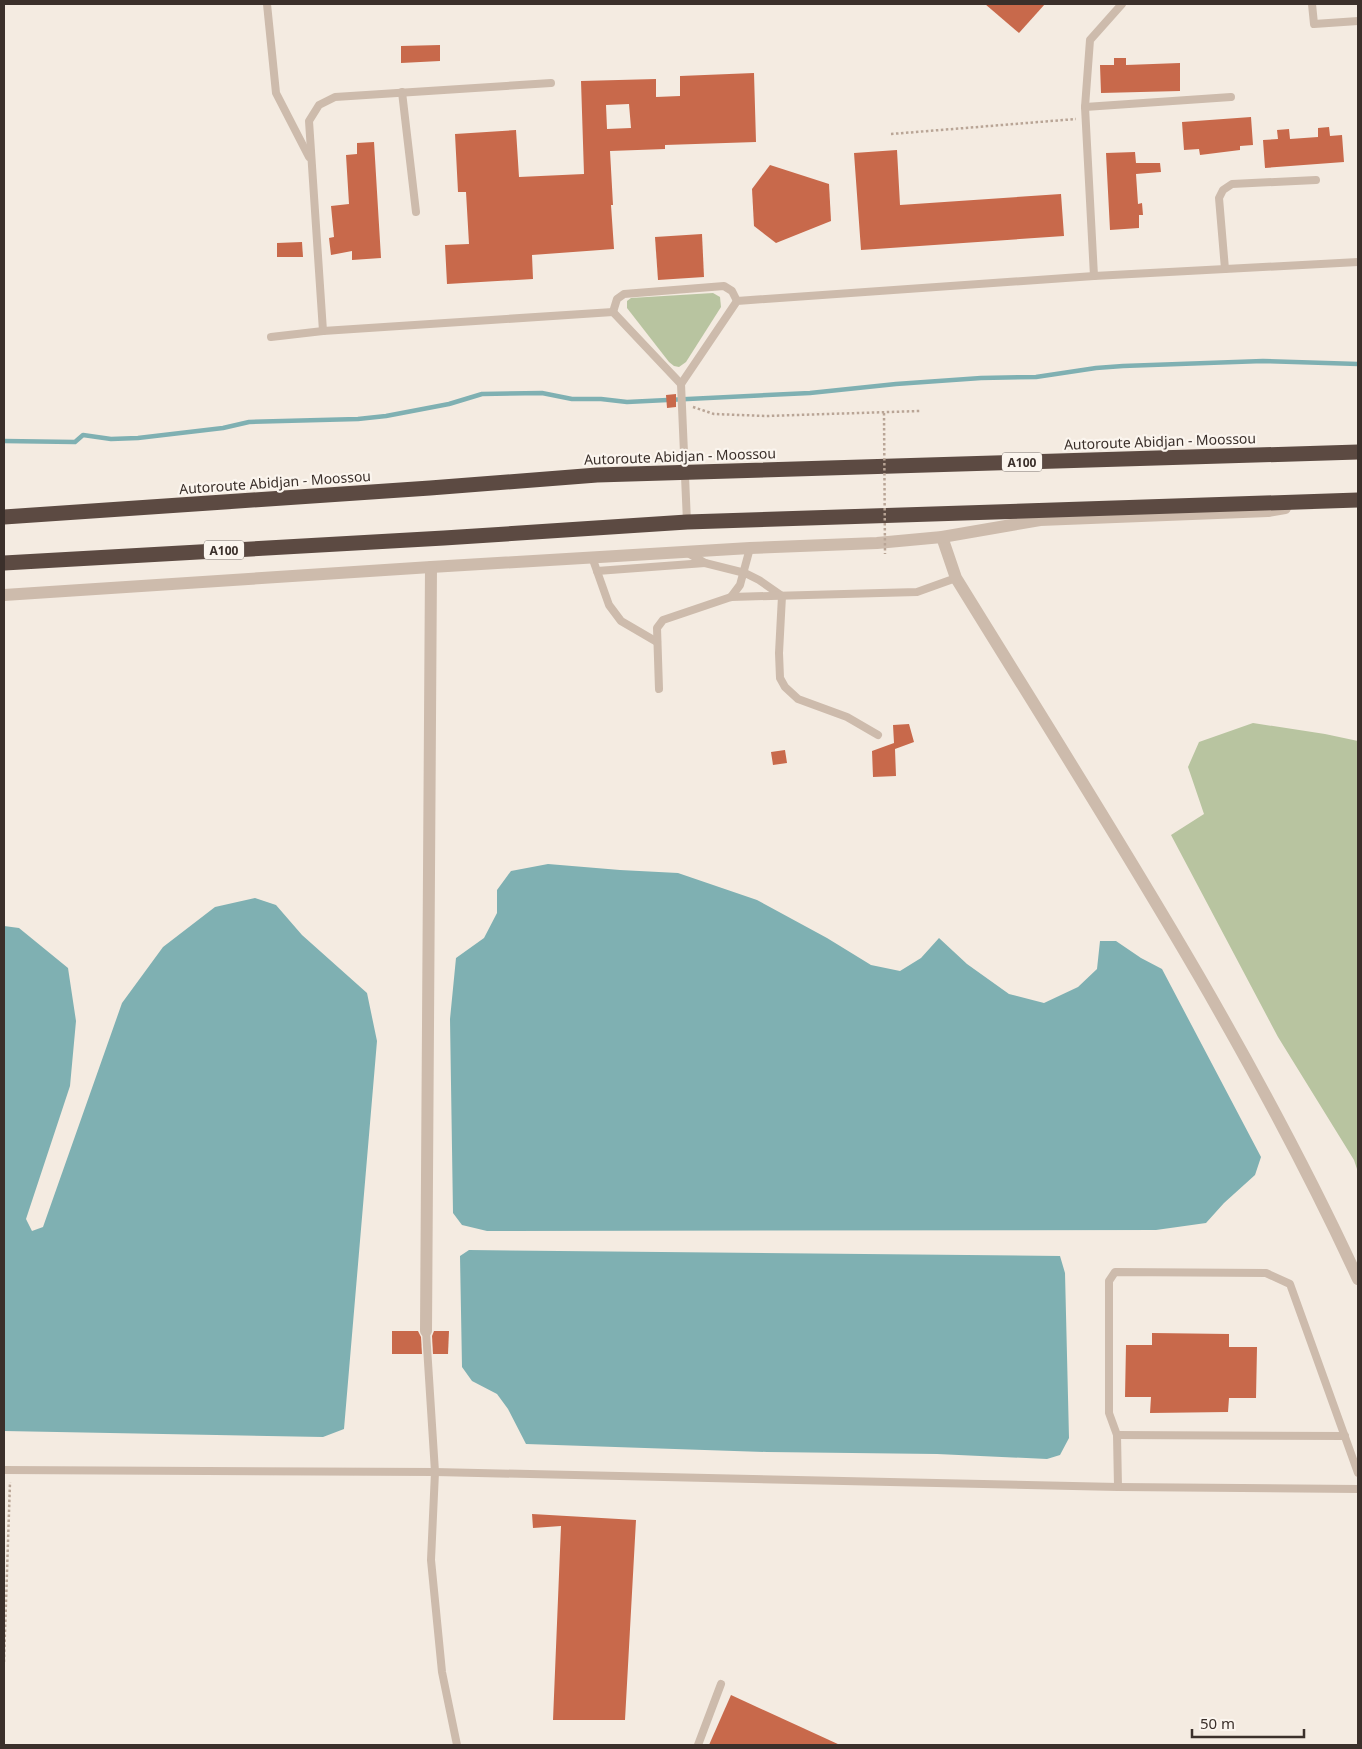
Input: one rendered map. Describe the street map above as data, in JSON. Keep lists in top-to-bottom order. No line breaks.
{"streets":{"highway":["Autoroute Abidjan - Moossou","A100"]},"scale_bar":"50 m"}
